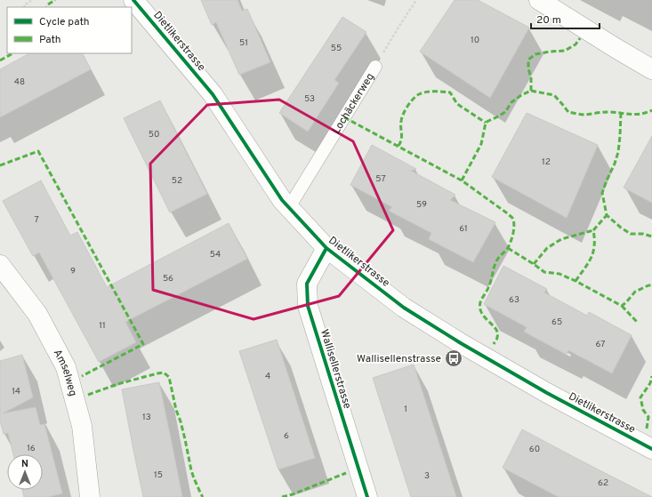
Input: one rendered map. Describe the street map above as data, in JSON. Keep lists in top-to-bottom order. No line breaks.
{"streets":{"street":["Dietlikerstrasse","Wallisellerstrasse","Amselweg"],"lane":["Lochäckerweg"]},"crossings":[["Dietlikerstrasse","Lochäckerweg"],["Dietlikerstrasse","Wallisellerstrasse"]],"places":{"bus stop":["Wallisellenstrasse"]},"house_numbers":["10","51","55","48","53","50","12","57","52","59","7","61","54","9","56","63","65","11","67","4","14","1","13","6","16","60","15","3","62"],"legend":["Cycle path","Path"],"scale_bar":"20 m","north":"top"}
